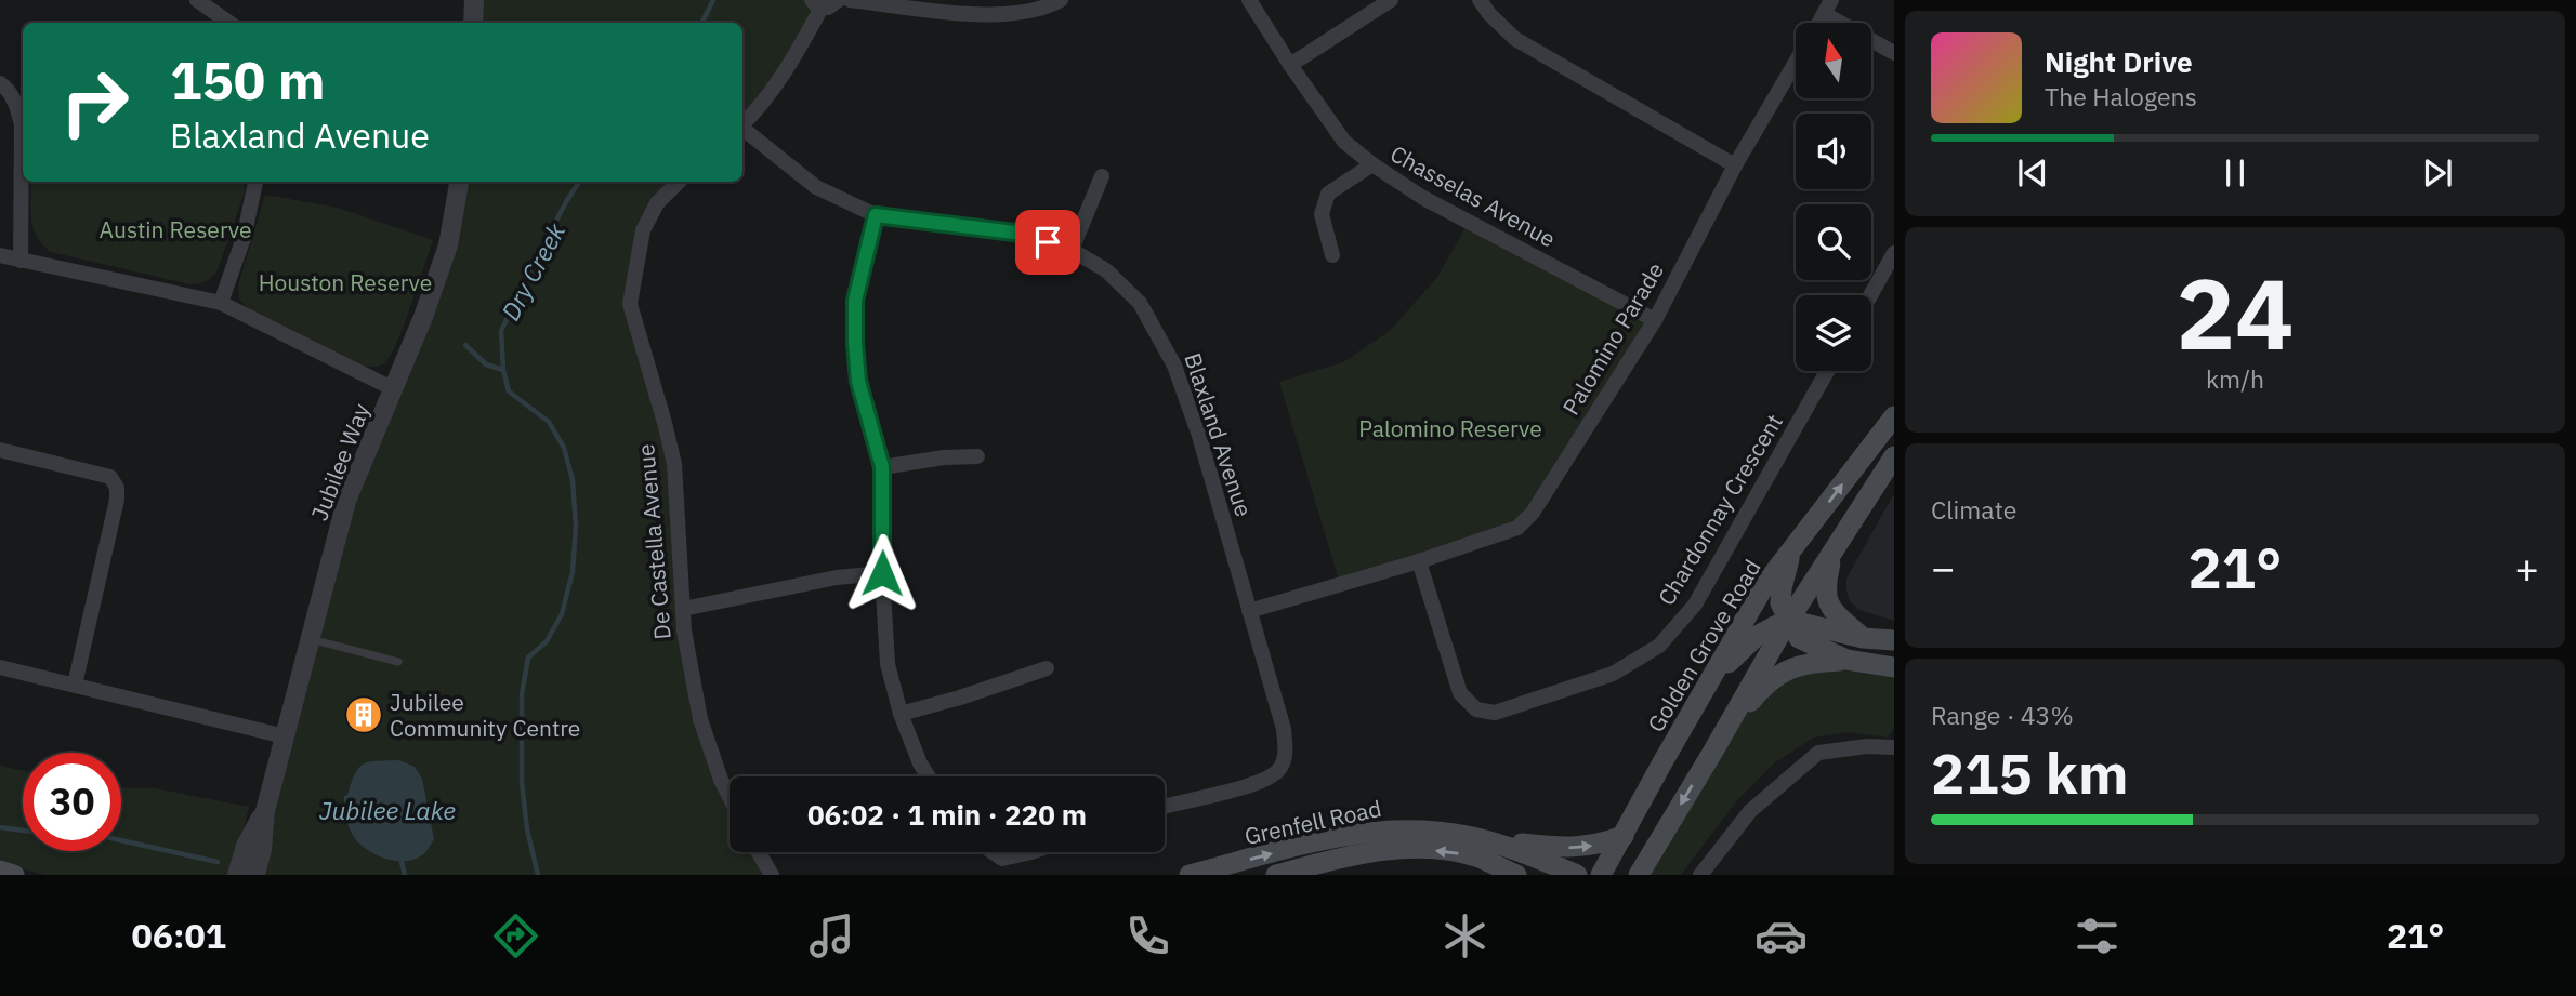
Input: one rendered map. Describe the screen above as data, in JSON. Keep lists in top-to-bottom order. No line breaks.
{"streets":{"main road":["Golden Grove Road","Grenfell Road"],"street":["Chasselas Avenue","Palomino Parade","Blaxland Avenue","Jubilee Way","Chardonnay Crescent","De Castella Avenue"]},"crossings":[["Chasselas Avenue","Palomino Parade"],["Palomino Parade","Blaxland Avenue"],["Palomino Parade","Chardonnay Crescent"]],"water":["Dry Creek","Jubilee Lake"],"parks":["Austin Reserve","Houston Reserve","Palomino Reserve"],"places":{"building":["Jubilee Community Centre"]},"north":"top","page":{"turn":["150 m","Blaxland Avenue"],"song":["Night Drive","The Halogens"],"tile":[["24","km/h"],"Climate",["Range · 43%","215 km"]],"heat":["−","21°","+"],"limit":"30","trip":"06:02 · 1 min · 220 m","tabs":["06:01","21°"]}}
